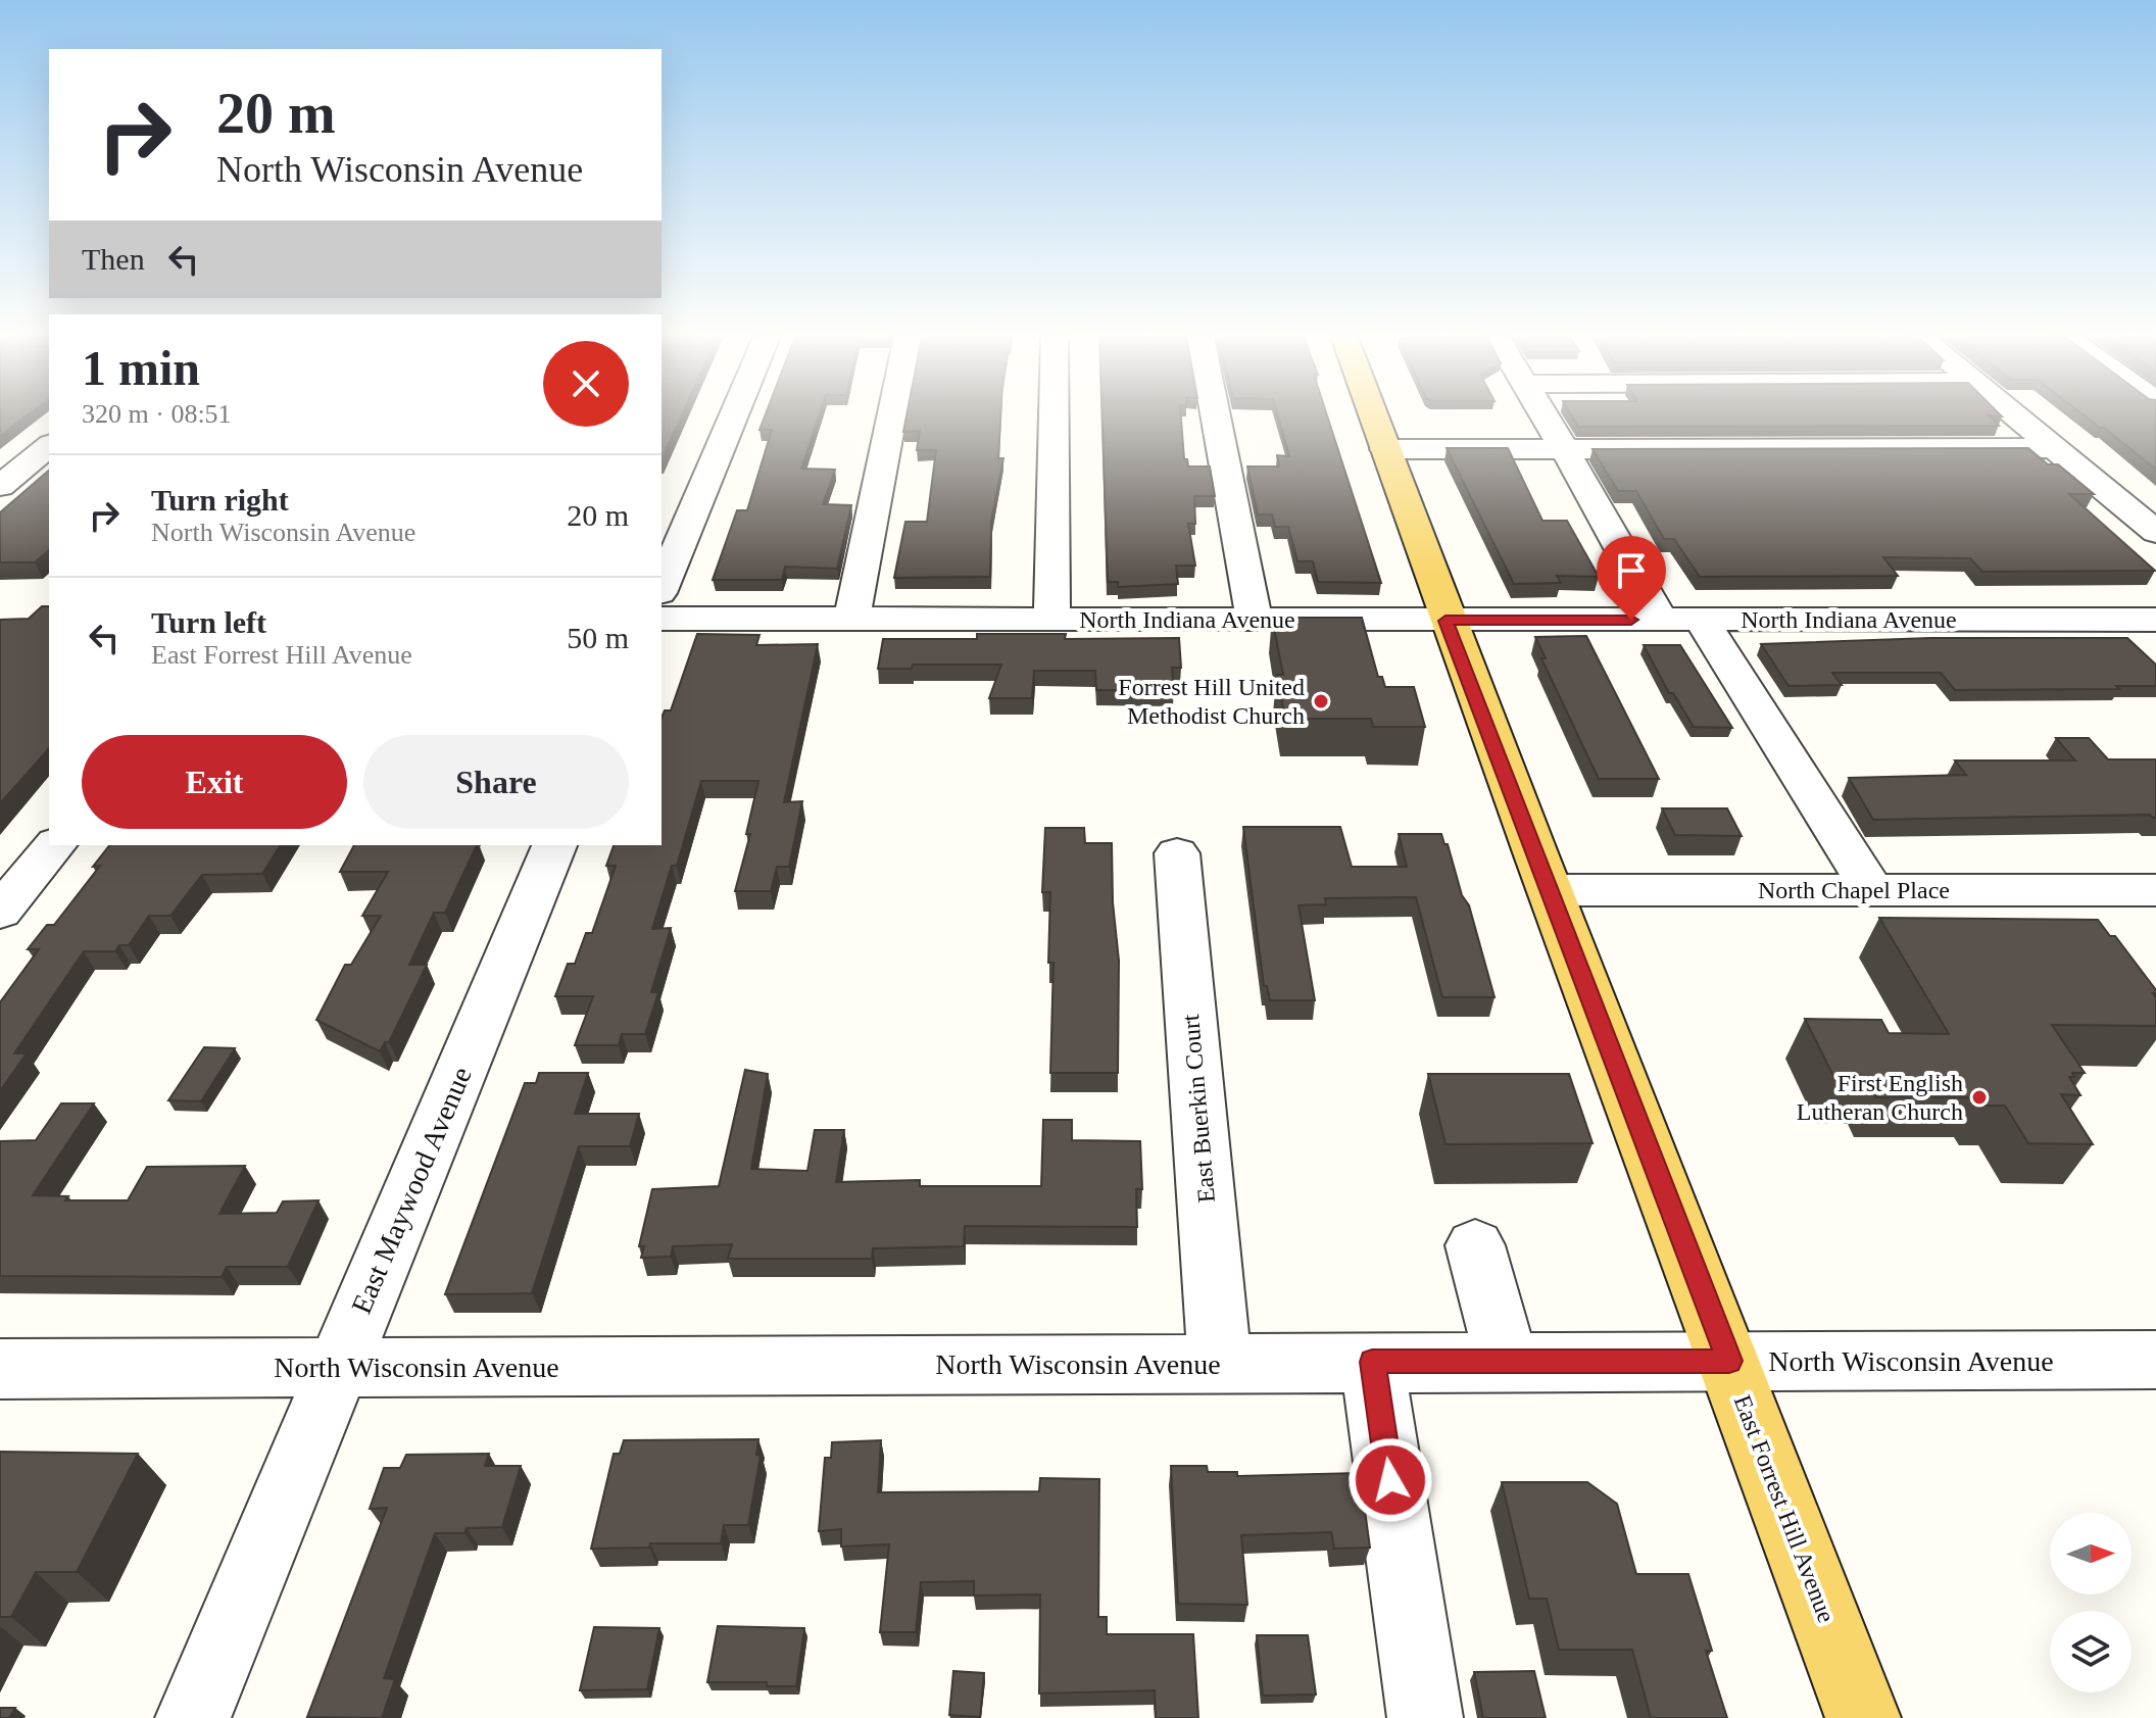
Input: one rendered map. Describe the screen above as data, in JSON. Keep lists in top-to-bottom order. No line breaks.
{"streets":{"main road":["East Forrest Hill Avenue"],"street":["North Indiana Avenue","North Chapel Place","East Buerkin Court","East Maywood Avenue","North Wisconsin Avenue"]},"crossings":[["North Indiana Avenue","East Forrest Hill Avenue"],["North Chapel Place","East Forrest Hill Avenue"],["East Buerkin Court","North Wisconsin Avenue"],["East Maywood Avenue","North Wisconsin Avenue"],["North Wisconsin Avenue","East Forrest Hill Avenue"]],"places":["Forrest Hill United Methodist Church","First English Lutheran Church"],"north":"right","page":{"turn":["20 m","North Wisconsin Avenue"],"then":"Then","heading":["1 min","320 m · 08:51"],"list":[{"name":"Turn right","note":"North Wisconsin Avenue","value":"20 m"},{"name":"Turn left","note":"East Forrest Hill Avenue","value":"50 m"}],"buttons":["Exit","Share"]}}
